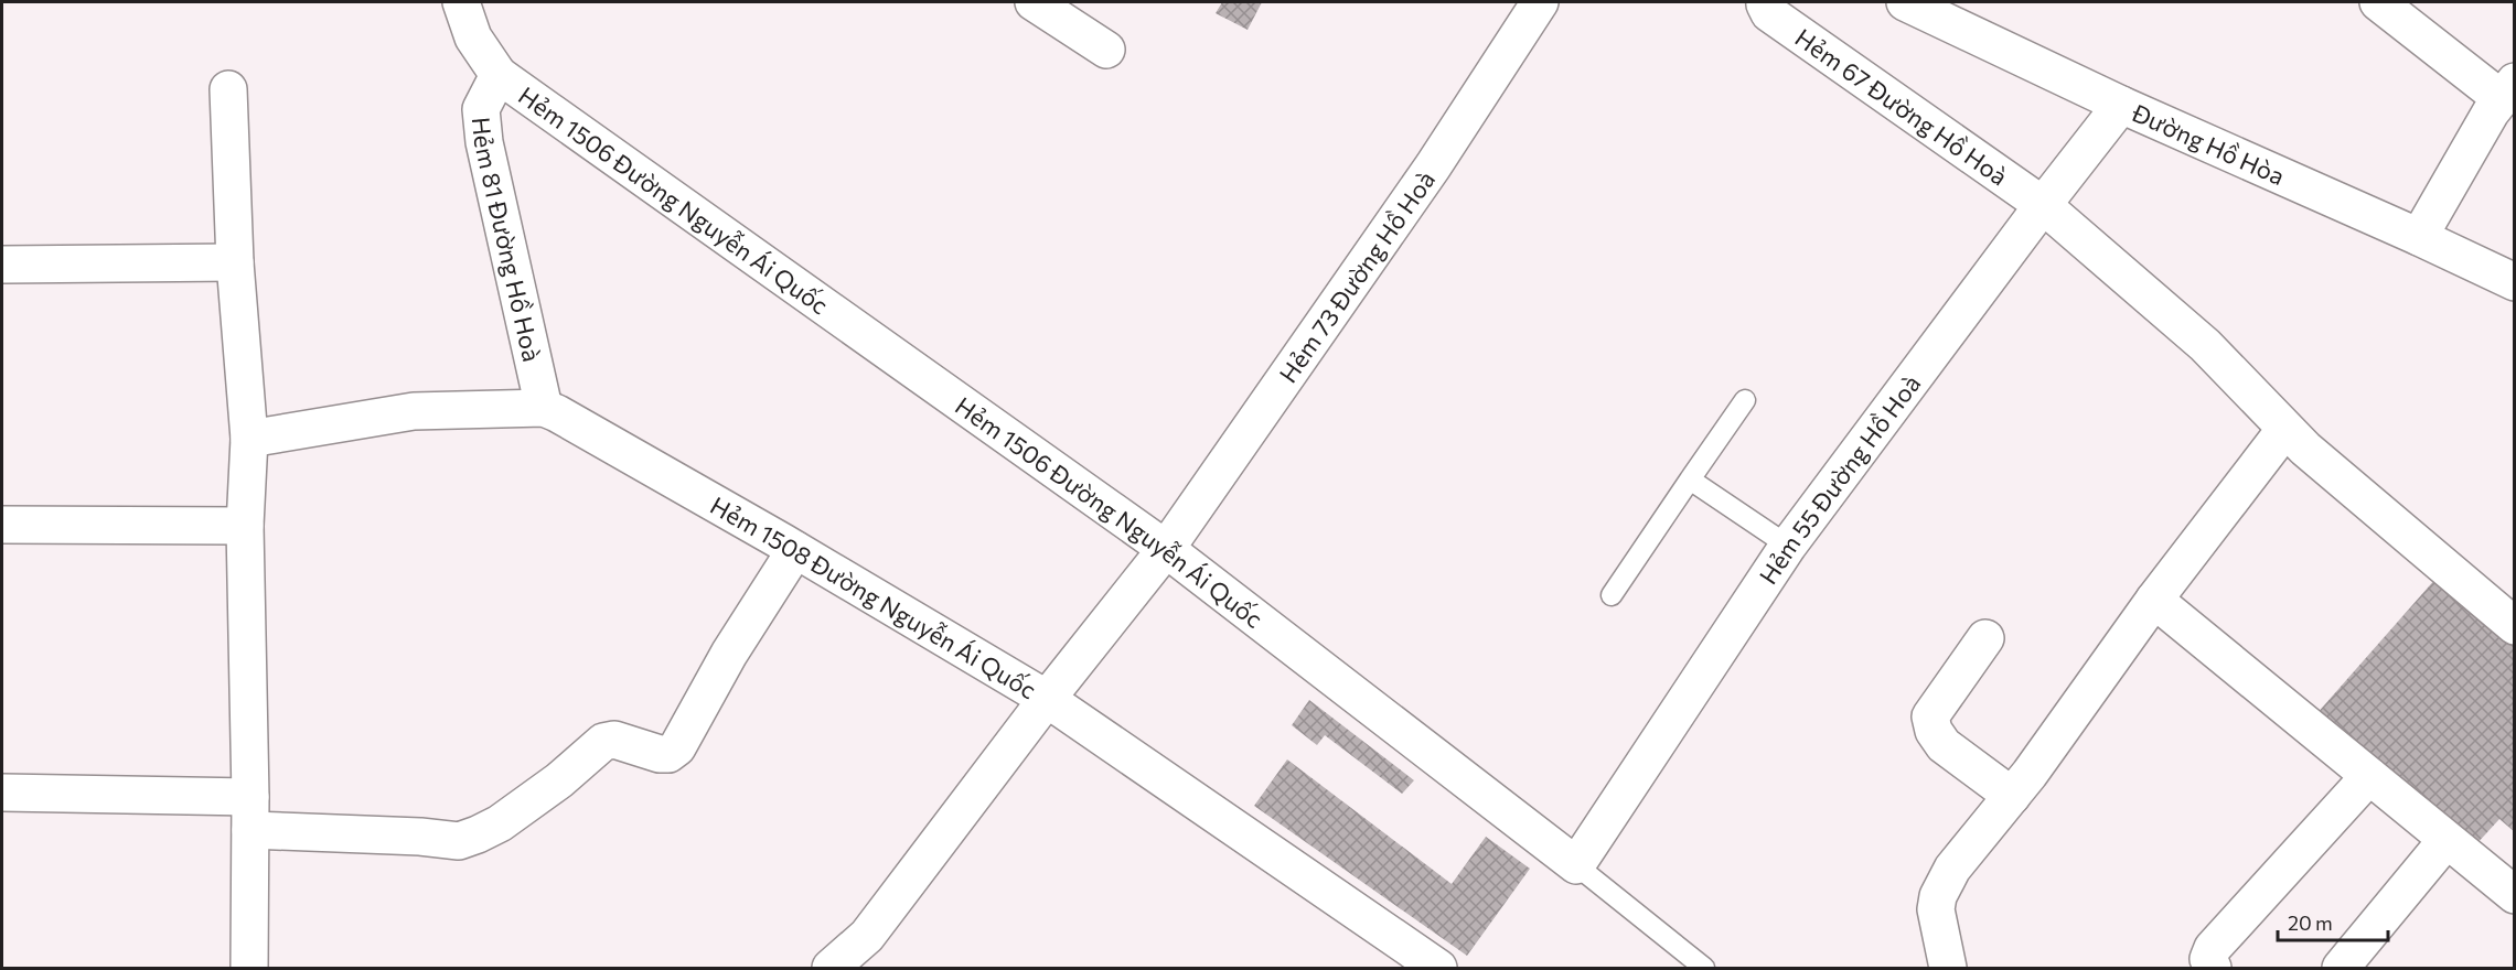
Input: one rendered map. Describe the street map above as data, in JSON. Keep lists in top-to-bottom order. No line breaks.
{"streets":{"street":["Hẻm 67 Đường Hồ Hoà","Đường Hồ Hòa","Hẻm 1506 Đường Nguyễn Ái Quốc","Hẻm 81 Đường Hồ Hoà","Hẻm 73 Đường Hồ Hoà","Hẻm 55 Đường Hồ Hoà","Hẻm 1508 Đường Nguyễn Ái Quốc"]},"crossings":[["Hẻm 67 Đường Hồ Hoà","Hẻm 55 Đường Hồ Hoà"],["Đường Hồ Hòa","Hẻm 55 Đường Hồ Hoà"],["Hẻm 1506 Đường Nguyễn Ái Quốc","Hẻm 81 Đường Hồ Hoà"],["Hẻm 1506 Đường Nguyễn Ái Quốc","Hẻm 73 Đường Hồ Hoà"],["Hẻm 1506 Đường Nguyễn Ái Quốc","Hẻm 55 Đường Hồ Hoà"],["Hẻm 81 Đường Hồ Hoà","Hẻm 1508 Đường Nguyễn Ái Quốc"],["Hẻm 73 Đường Hồ Hoà","Hẻm 1508 Đường Nguyễn Ái Quốc"]],"scale_bar":"20 m"}
